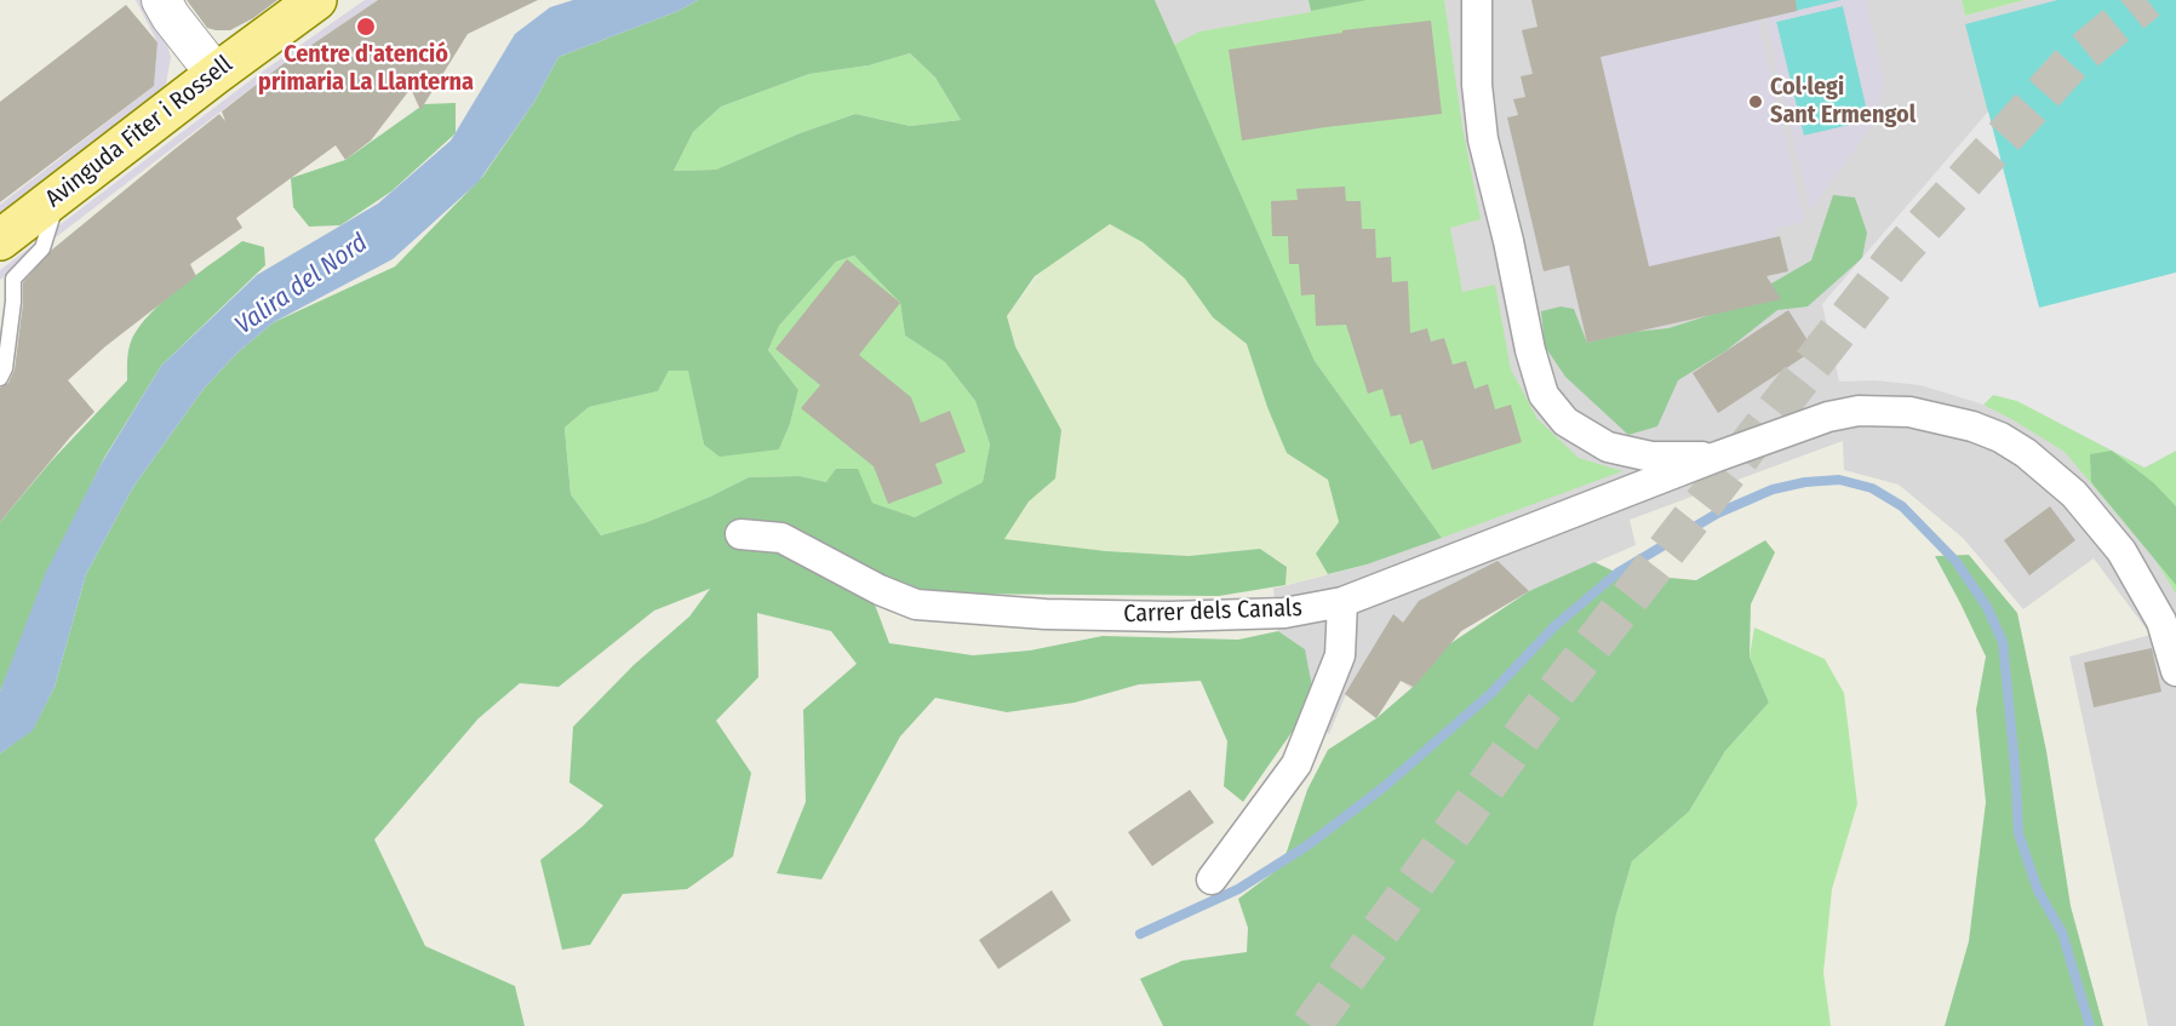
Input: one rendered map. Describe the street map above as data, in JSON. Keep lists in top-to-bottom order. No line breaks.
{"streets":{"main road":["Avinguda Fiter i Rossell"],"street":["Carrer dels Canals"]},"water":["Valira del Nord"],"places":["Centre d'atenció primaria La Llanterna","Col·legi Sant Ermengol"]}
